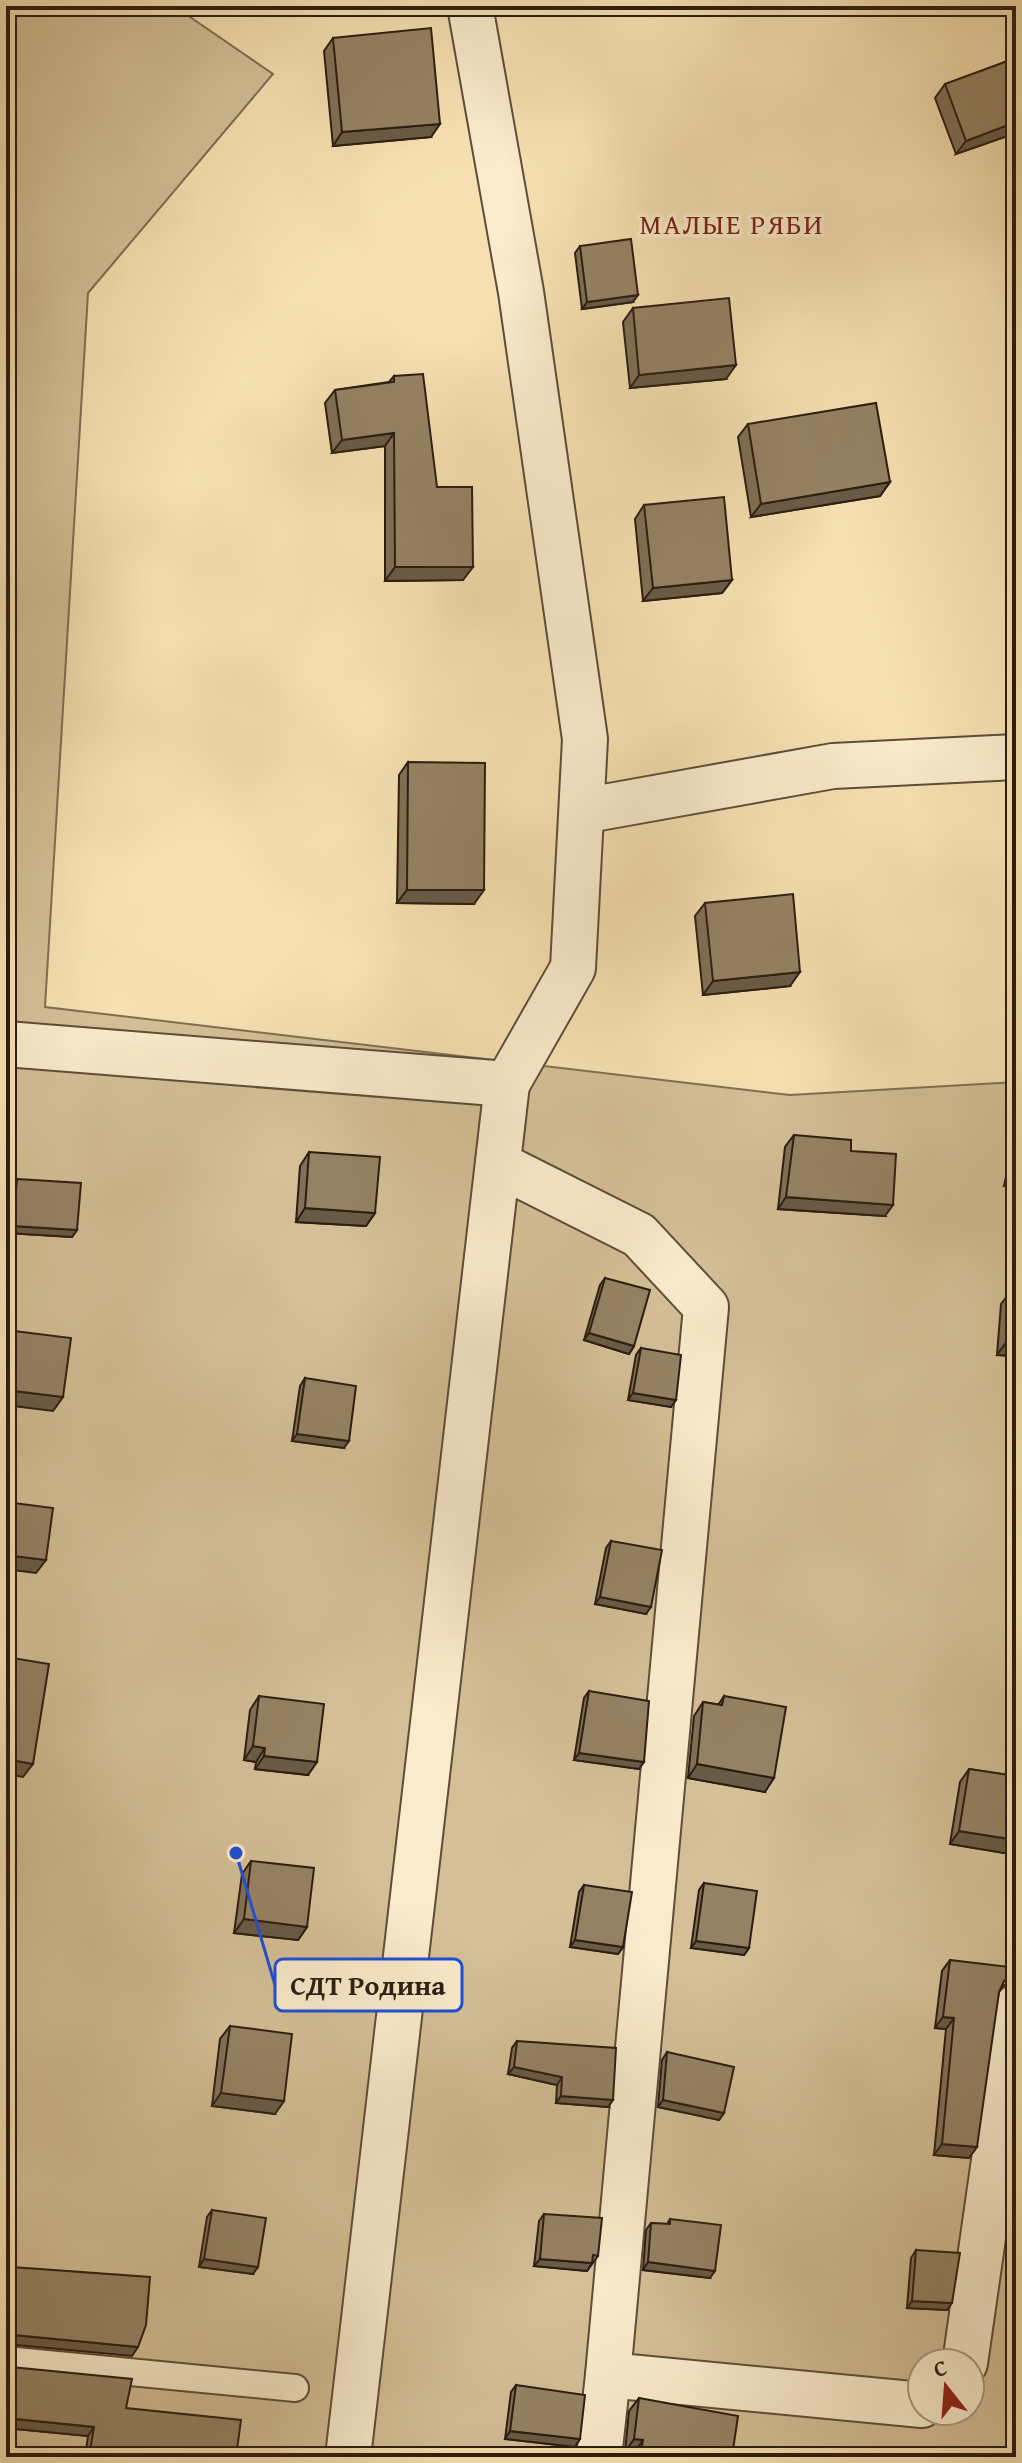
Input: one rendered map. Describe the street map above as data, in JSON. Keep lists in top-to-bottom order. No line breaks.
{"districts":["МАЛЫЕ РЯБИ"],"places":["СДТ Родина"],"north":"top"}
